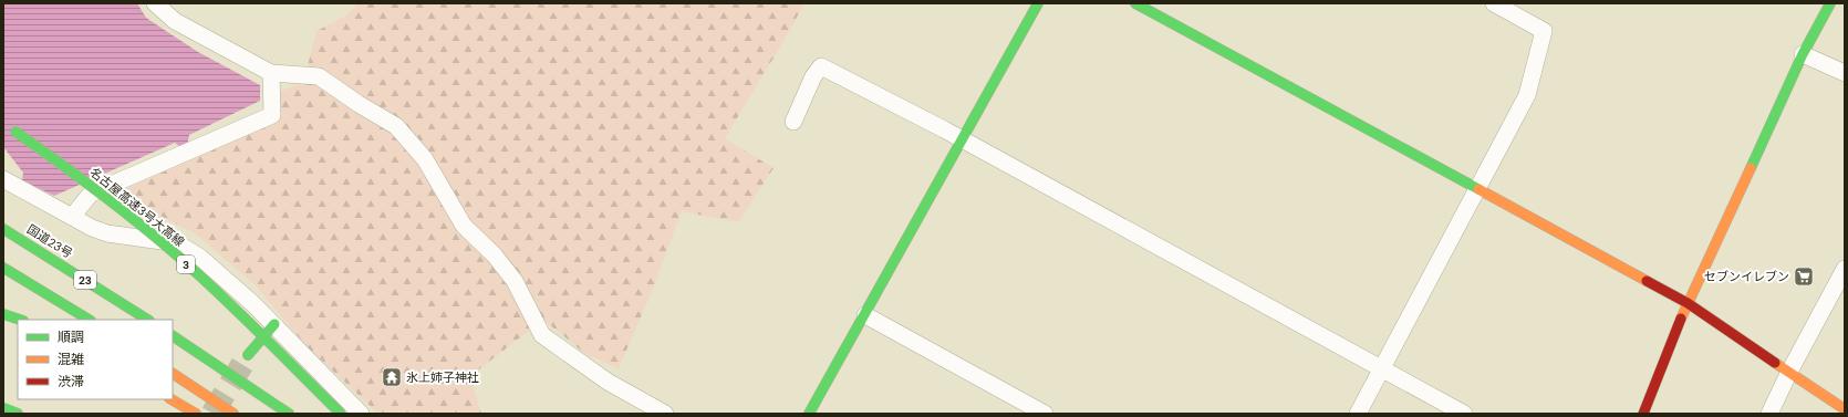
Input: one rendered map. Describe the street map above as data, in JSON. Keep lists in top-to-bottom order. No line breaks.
{"streets":{"main road":["名古屋高速3号大高線","国道23号","3","23"]},"places":{"supermarket":["セブンイレブン"],"temple":["氷上姉子神社"]},"legend":["順調","混雑","渋滞"]}
